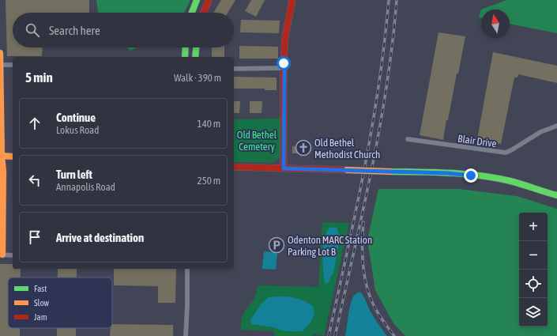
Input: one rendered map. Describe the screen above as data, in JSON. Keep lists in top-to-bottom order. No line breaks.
{"streets":{"street":["Blair Drive"]},"parks":["Old Bethel Cemetery"],"places":{"church":["Old Bethel Methodist Church"],"parking":["Odenton MARC Station Parking Lot B"]},"legend":["Fast","Slow","Jam"],"north":"top","page":{"search":"Search here","heading":["5 min","Walk · 390 m"],"list":[["Continue","Lokus Road","140 m"],["Turn left","Annapolis Road","250 m"],"Arrive at destination"],"map_buttons":["+","−"]}}
